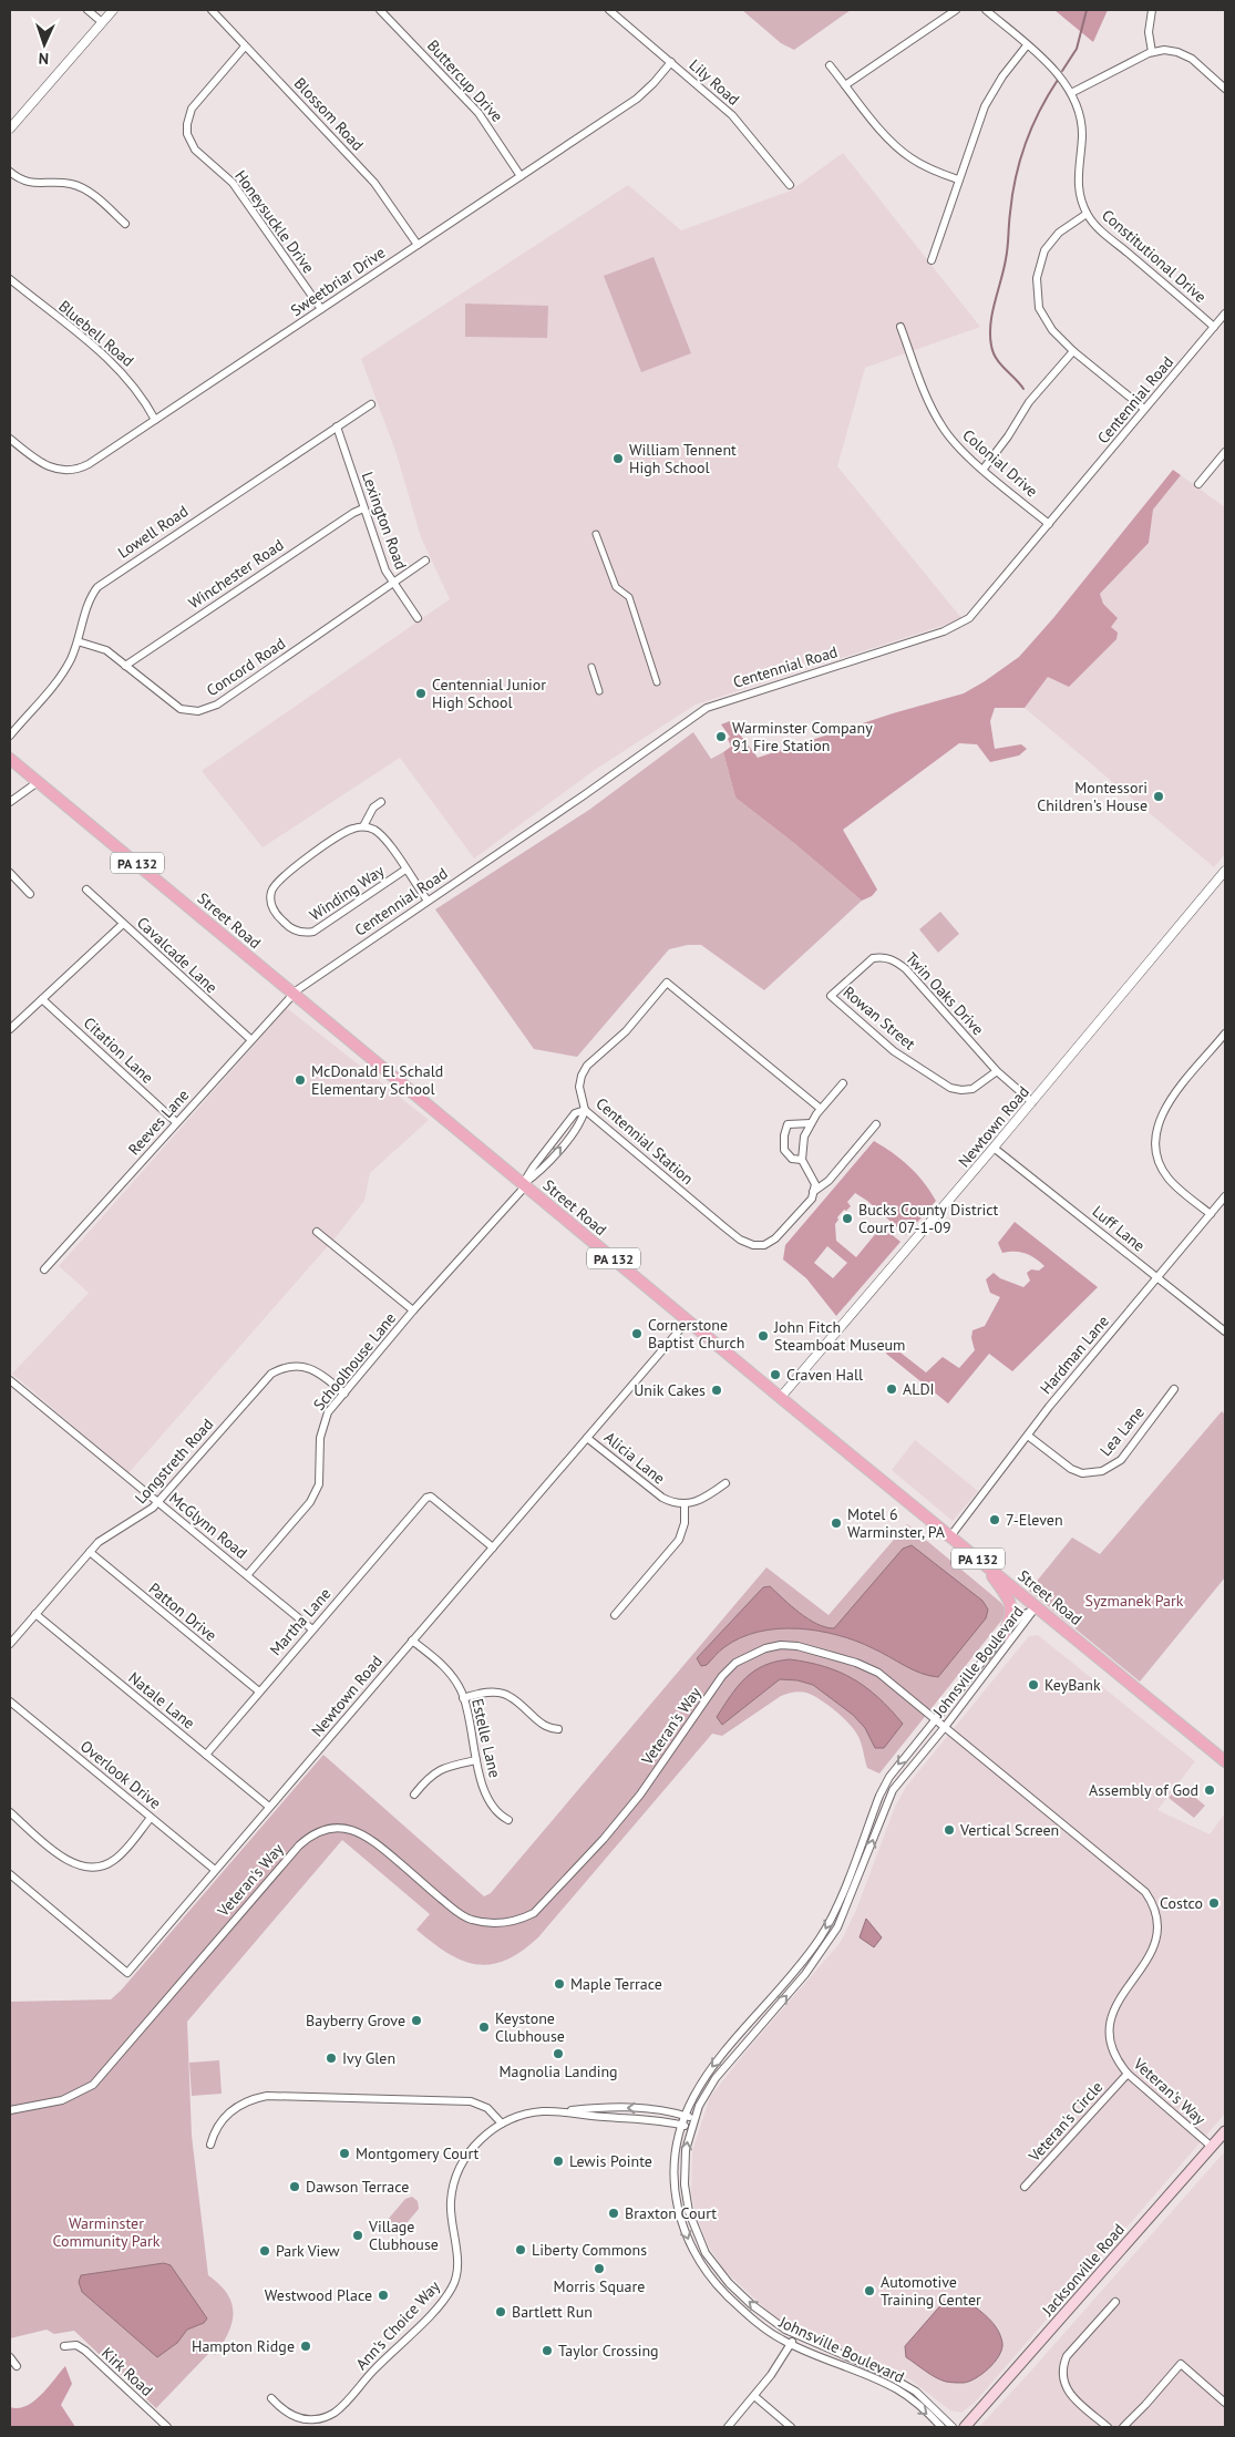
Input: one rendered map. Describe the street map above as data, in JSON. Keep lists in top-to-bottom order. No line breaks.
{"streets":{"main road":["PA 132","Street Road","Jacksonville Road"],"street":["Buttercup Drive","Lily Road","Blossom Road","Honeysuckle Drive","Constitutional Drive","Sweetbriar Drive","Bluebell Road","Centennial Road","Colonial Drive","Lexington Road","Lowell Road","Winchester Road","Concord Road","Winding Way","Cavalcade Lane","Twin Oaks Drive","Rowan Street","Citation Lane","Reeves Lane","Newtown Road","Centennial Station","Luff Lane","Hardman Lane","Schoolhouse Lane","Lea Lane","Alicia Lane","Longstreth Road","McGlynn Road","Patton Drive","Martha Lane","Johnsville Boulevard","Natale Lane","Veteran's Way","Estelle Lane","Overlook Drive","Veteran's Circle","Ann's Choice Way","Kirk Road"]},"crossings":[["Buttercup Drive","Sweetbriar Drive"],["Lily Road","Sweetbriar Drive"],["Blossom Road","Honeysuckle Drive"],["Blossom Road","Sweetbriar Drive"],["Honeysuckle Drive","Sweetbriar Drive"],["Constitutional Drive","Centennial Road"],["Sweetbriar Drive","Bluebell Road"],["Centennial Road","Colonial Drive"],["Centennial Road","Winding Way"],["Centennial Road","Street Road"],["Centennial Road","Reeves Lane"],["Lexington Road","Lowell Road"],["Lexington Road","Winchester Road"],["Lexington Road","Concord Road"],["Lowell Road","Concord Road"],["Winchester Road","Concord Road"],["Street Road","Reeves Lane"],["Street Road","Newtown Road"],["Street Road","Hardman Lane"],["Street Road","Schoolhouse Lane"],["Street Road","Johnsville Boulevard"],["Cavalcade Lane","Reeves Lane"],["Twin Oaks Drive","Rowan Street"],["Twin Oaks Drive","Newtown Road"],["Citation Lane","Reeves Lane"],["Newtown Road","Luff Lane"],["Newtown Road","Alicia Lane"],["Newtown Road","Martha Lane"],["Newtown Road","Natale Lane"],["Newtown Road","Estelle Lane"],["Newtown Road","Overlook Drive"],["Centennial Station","Schoolhouse Lane"],["Luff Lane","Hardman Lane"],["Hardman Lane","Lea Lane"],["Schoolhouse Lane","Longstreth Road"],["Schoolhouse Lane","McGlynn Road"],["Longstreth Road","McGlynn Road"],["Longstreth Road","Patton Drive"],["Longstreth Road","Natale Lane"],["McGlynn Road","Martha Lane"],["Patton Drive","Martha Lane"],["Martha Lane","Natale Lane"],["Johnsville Boulevard","Veteran's Way"],["Johnsville Boulevard","Ann's Choice Way"],["Veteran's Way","Veteran's Circle"],["Veteran's Way","Jacksonville Road"]],"parks":["Syzmanek Park","Warminster Community Park"],"places":["William Tennent High School","Centennial Junior High School","Warminster Company 91 Fire Station","Montessori Children's House","McDonald El Schald Elementary School","Bucks County District Court 07-1-09","Cornerstone Baptist Church","John Fitch Steamboat Museum","Craven Hall","ALDI","Unik Cakes","7-Eleven","Motel 6 Warminster, PA","KeyBank","Assembly of God","Vertical Screen","Costco","Maple Terrace","Bayberry Grove","Keystone Clubhouse","Magnolia Landing","Ivy Glen","Montgomery Court","Lewis Pointe","Dawson Terrace","Braxton Court","Village Clubhouse","Liberty Commons","Park View","Morris Square","Automotive Training Center","Westwood Place","Bartlett Run","Hampton Ridge","Taylor Crossing"],"north":"bottom"}
